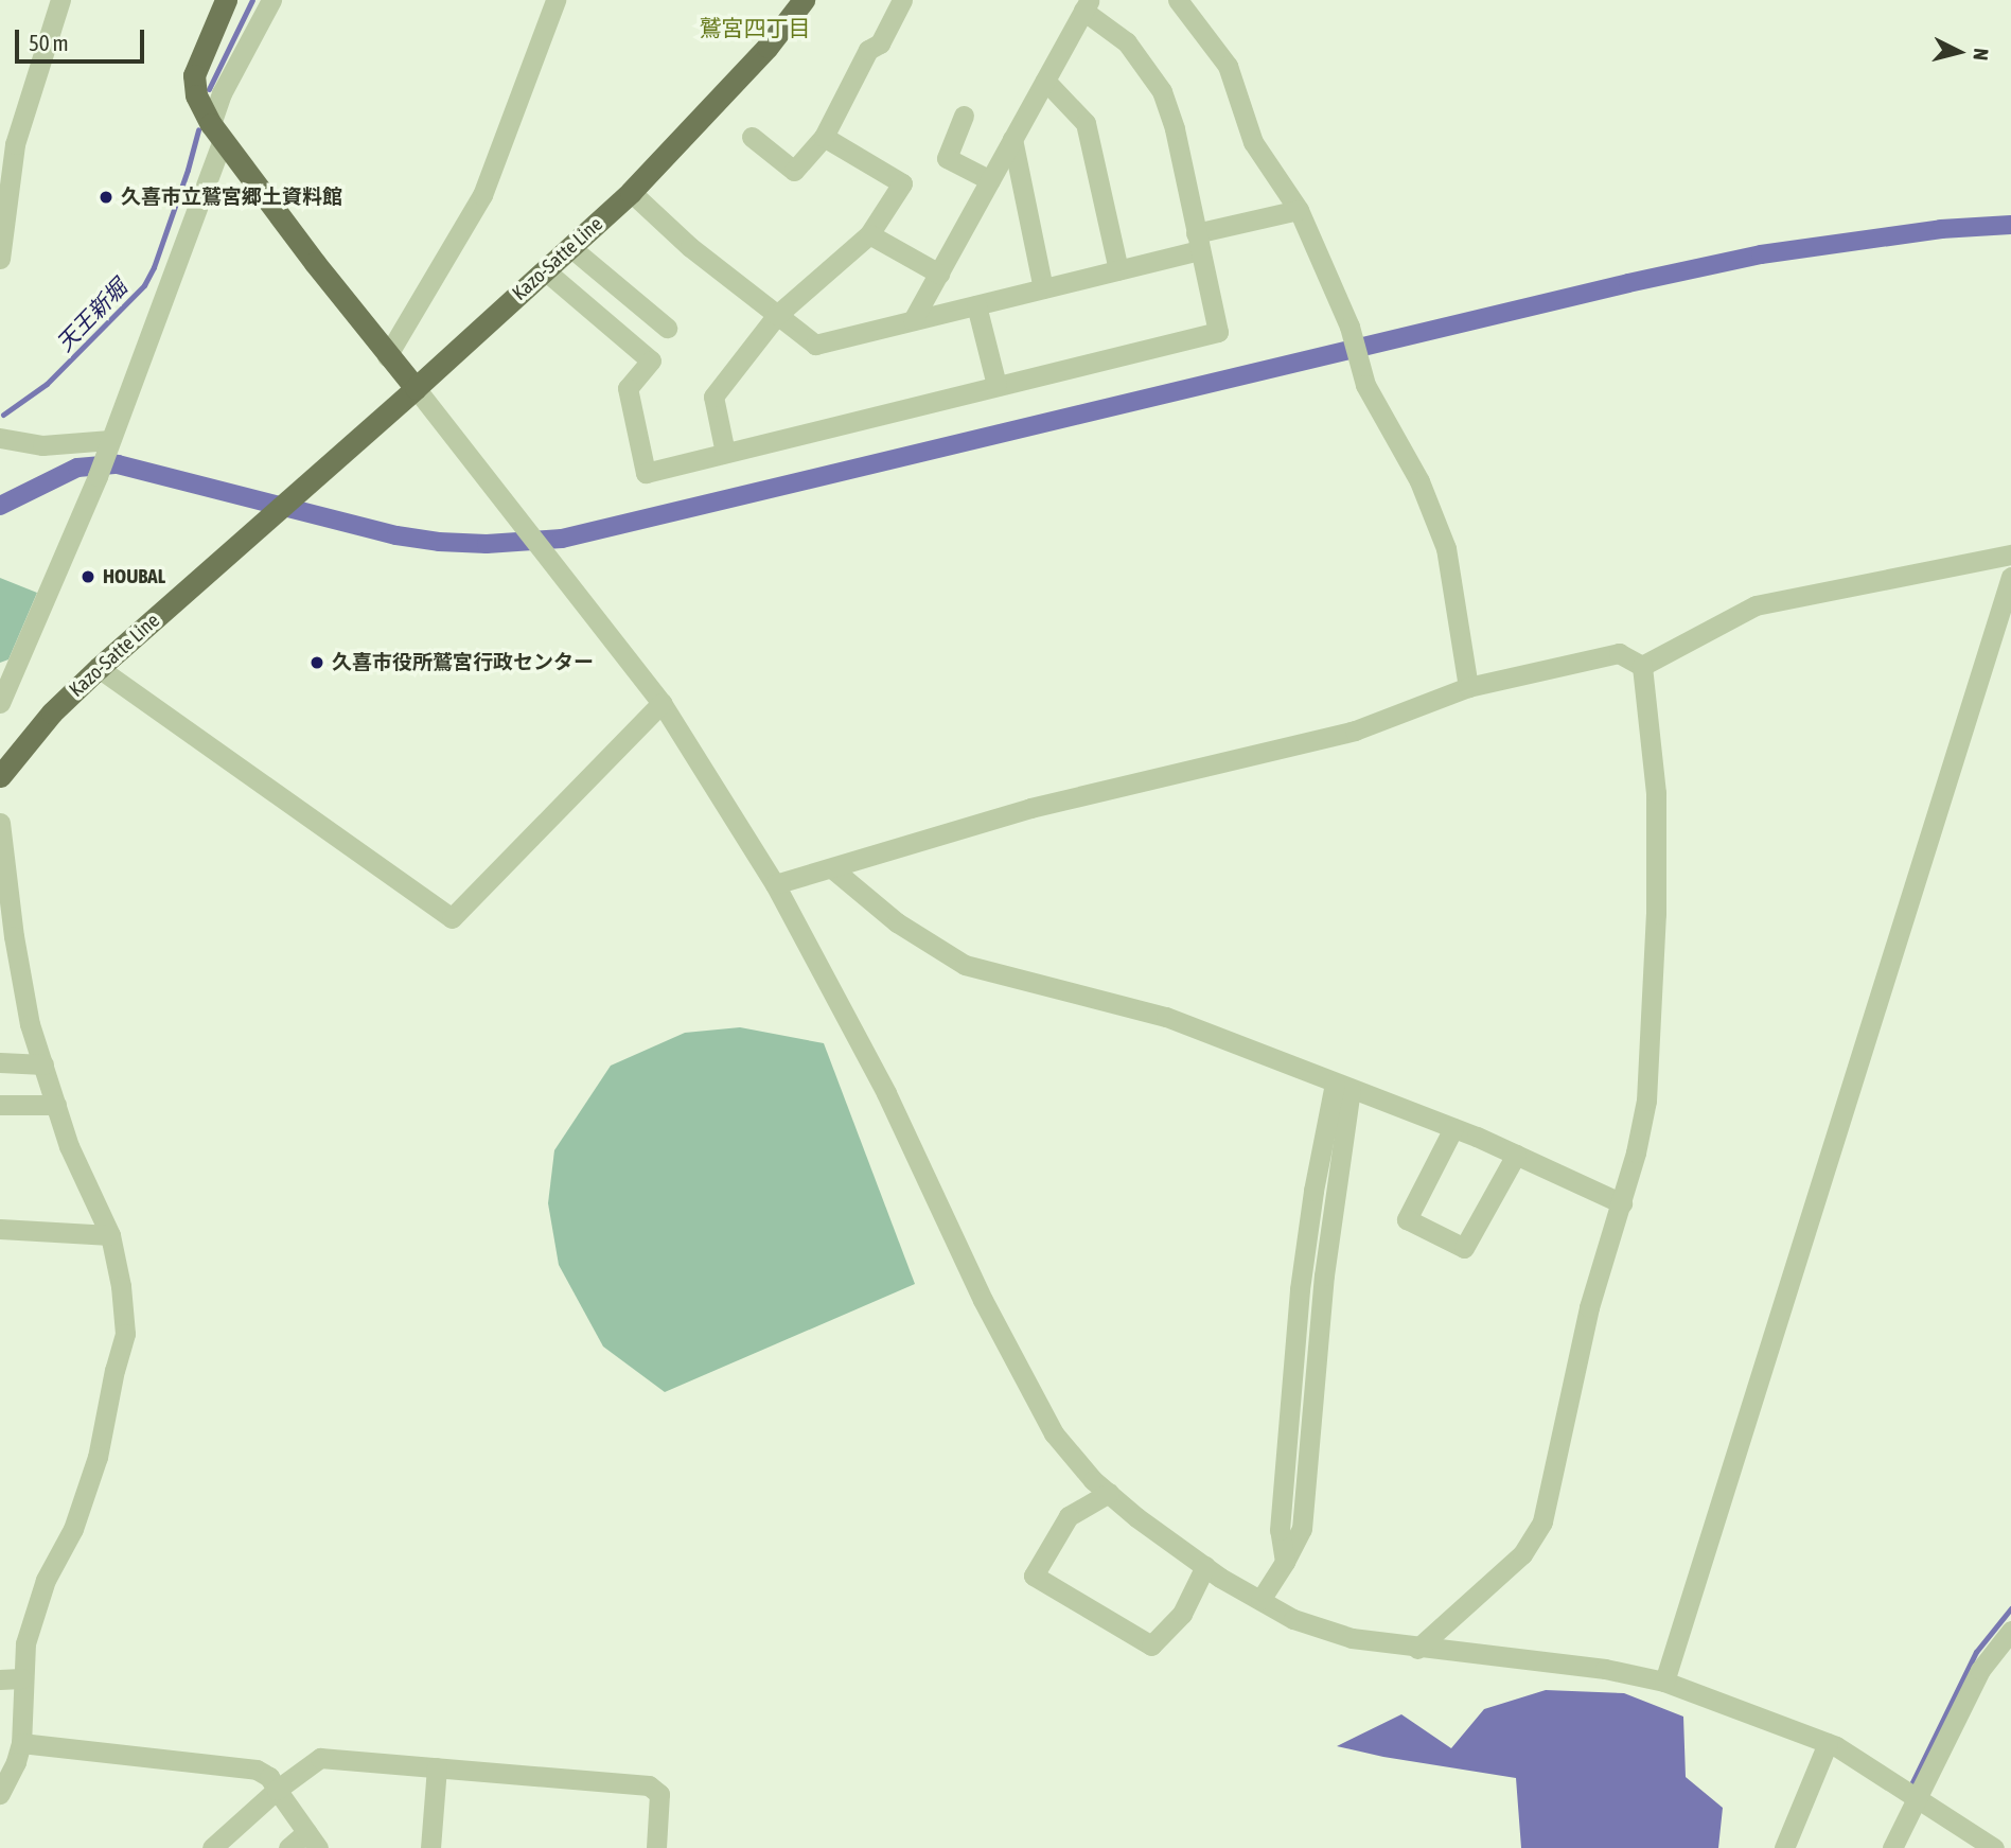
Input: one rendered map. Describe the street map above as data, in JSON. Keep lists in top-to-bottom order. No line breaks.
{"streets":{"main road":["Kazo-Satte Line"]},"districts":["鷲宮四丁目"],"water":["天王新堀"],"places":["久喜市立鷲宮郷土資料館","HOUBAL","久喜市役所鷲宮行政センター"],"scale_bar":"50 m","north":"right"}
